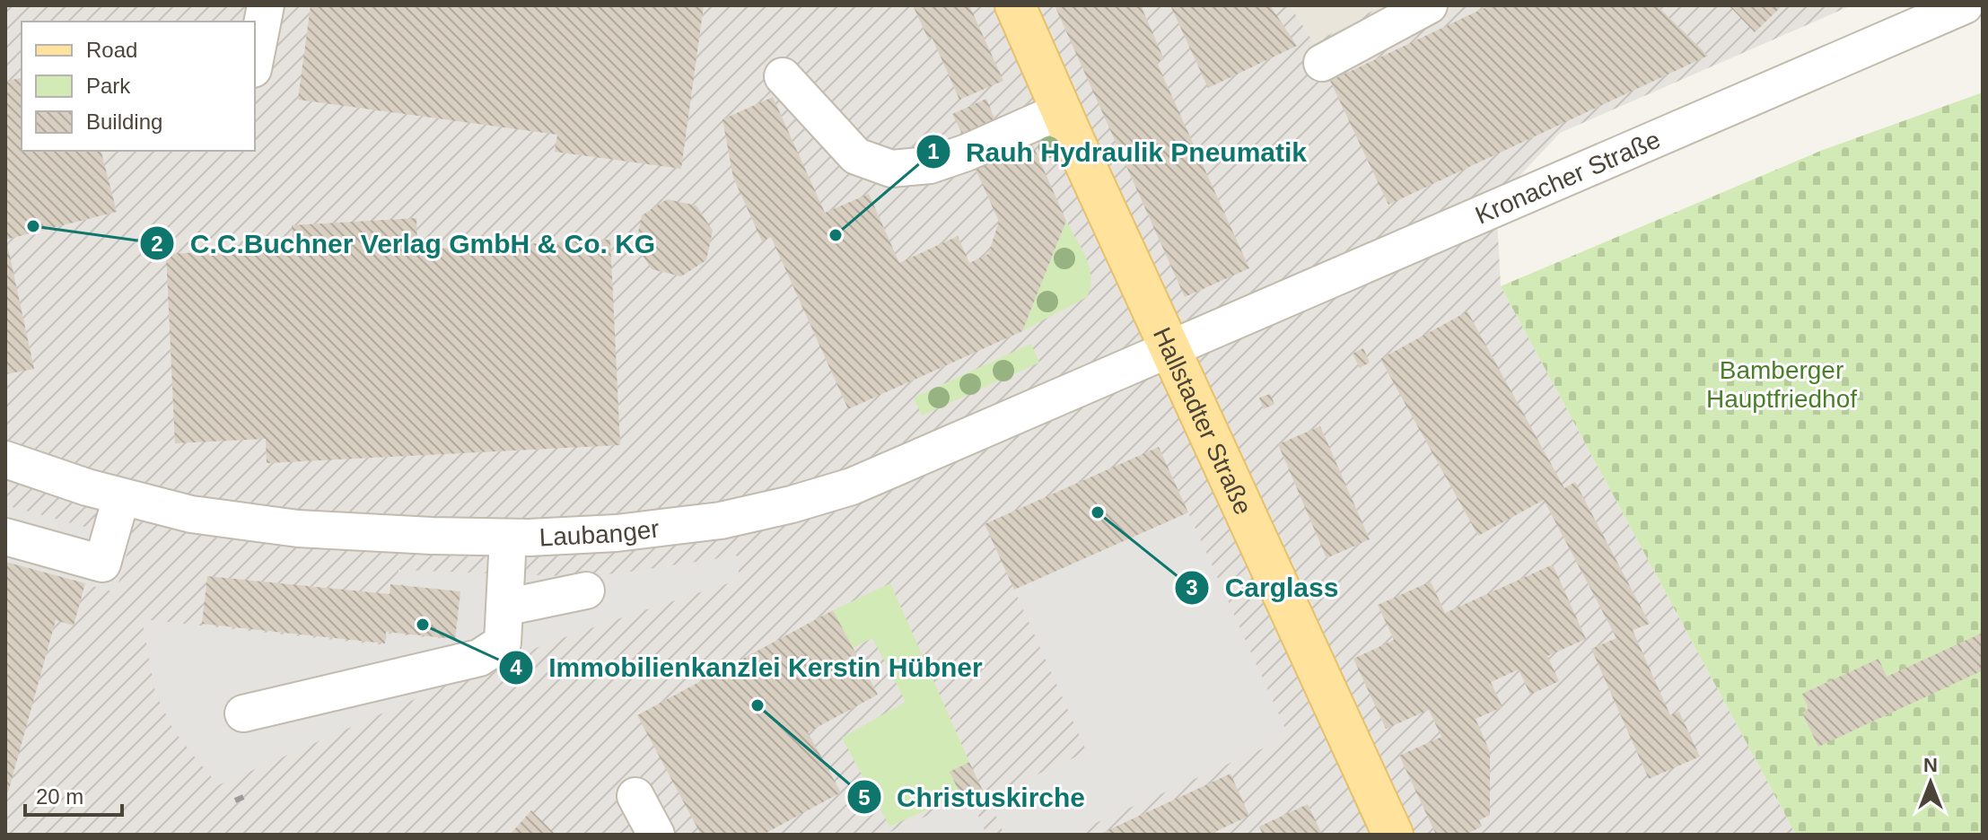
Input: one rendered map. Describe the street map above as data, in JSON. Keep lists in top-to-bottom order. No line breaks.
{"streets":{"main road":["Hallstadter Straße"],"street":["Kronacher Straße","Laubanger"]},"crossings":[["Kronacher Straße","Hallstadter Straße"],["Kronacher Straße","Laubanger"],["Hallstadter Straße","Laubanger"]],"parks":["Bamberger Hauptfriedhof"],"places":["C.C.Buchner Verlag GmbH & Co. KG","Rauh Hydraulik Pneumatik","Carglass","Immobilienkanzlei Kerstin Hübner","Christuskirche"],"legend":["Road","Park","Building"],"scale_bar":"20 m","north":"top"}
